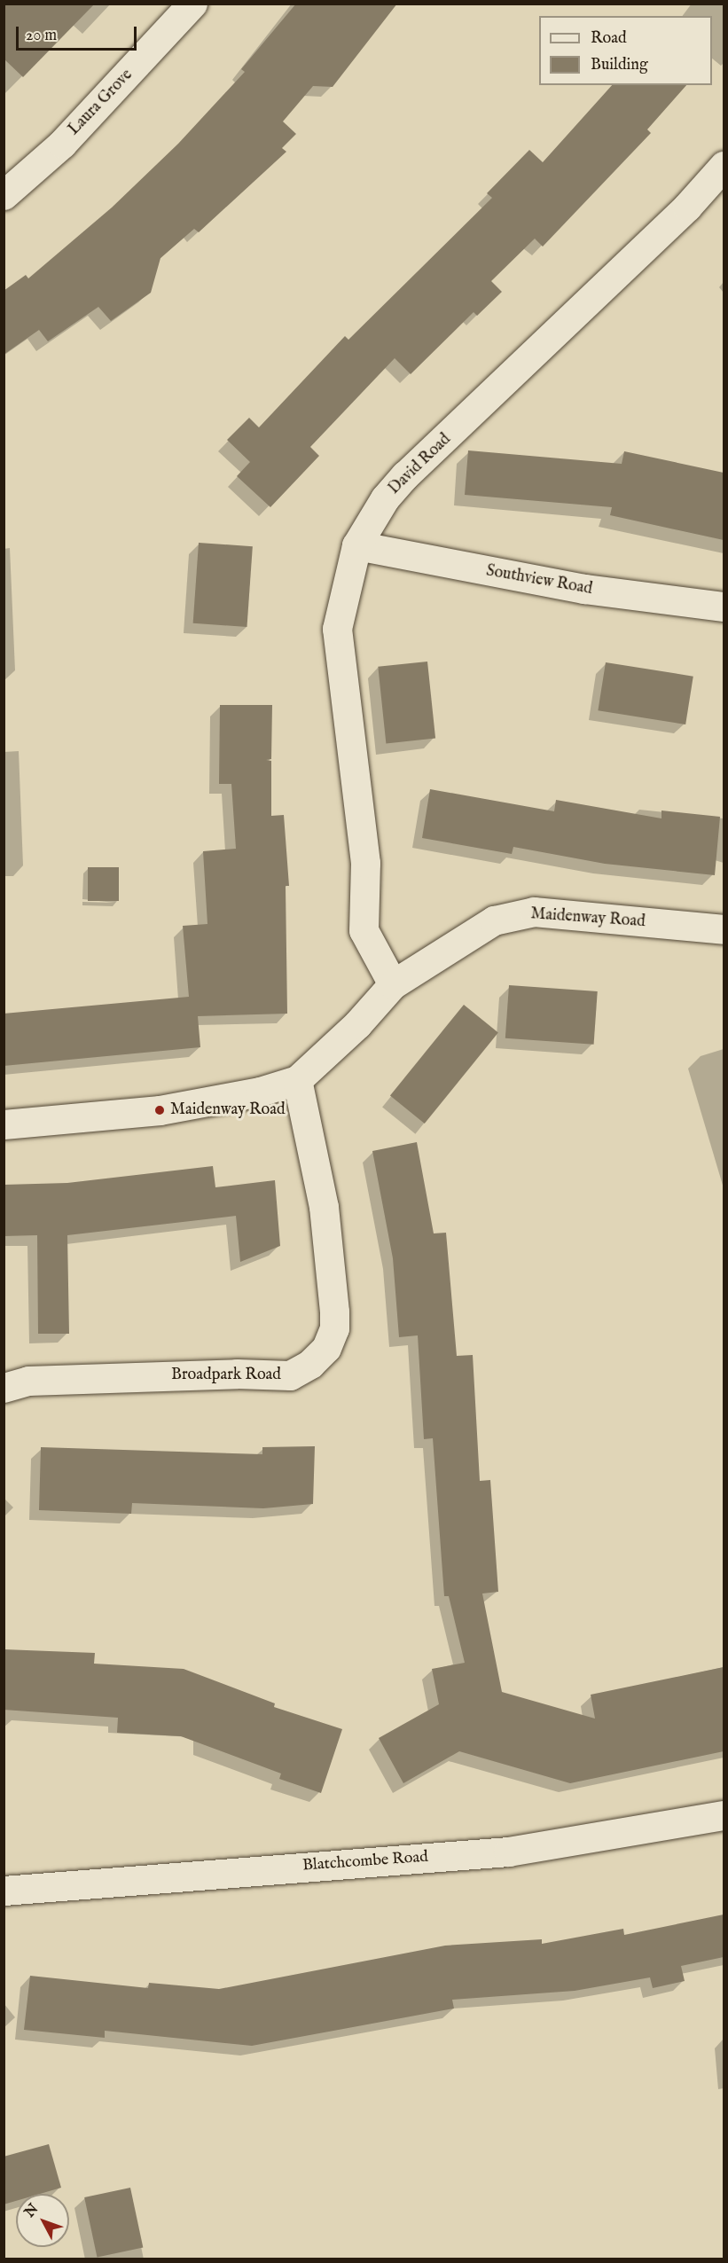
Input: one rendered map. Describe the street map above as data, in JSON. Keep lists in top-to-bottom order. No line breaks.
{"streets":{"street":["Laura Grove","David Road","Southview Road","Maidenway Road","Broadpark Road","Blatchcombe Road"]},"crossings":[["David Road","Southview Road"],["David Road","Maidenway Road"],["Maidenway Road","Broadpark Road"]],"places":["Maidenway Road"],"legend":["Road","Building"],"scale_bar":"20 m","north":"top left"}
